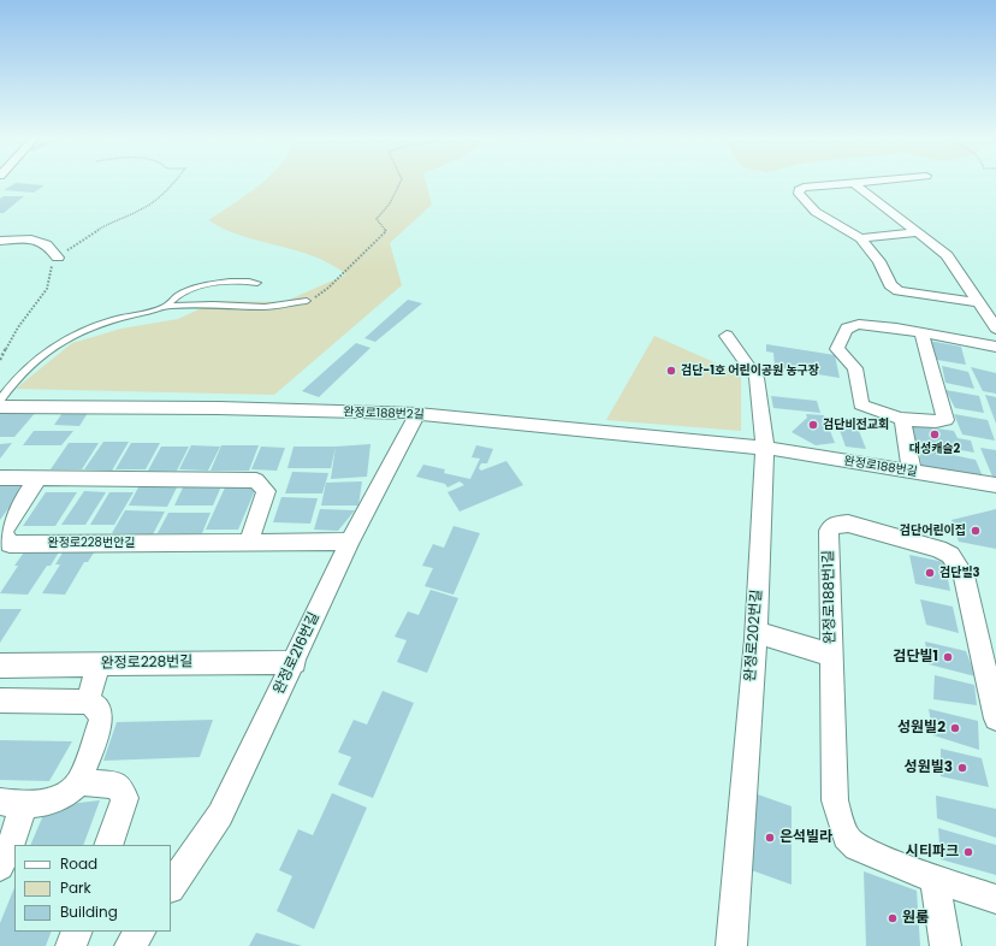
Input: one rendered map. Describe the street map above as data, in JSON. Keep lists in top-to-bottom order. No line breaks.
{"streets":{"street":["완정로188번2길","완정로188번길","완정로228번안길","완정로188번1길","완정로202번길","완정로216번길","완정로228번길"]},"crossings":[["완정로188번2길","완정로188번길"],["완정로188번2길","완정로202번길"],["완정로188번2길","완정로216번길"],["완정로188번길","완정로202번길"],["완정로228번안길","완정로216번길"],["완정로216번길","완정로228번길"]],"places":["검단-1호 어린이공원 농구장","검단비전교회","대성캐슬2","검단어린이집","검단빌3","검단빌1","성원빌2","성원빌3","은석빌라","시티파크","원룸"],"legend":["Road","Park","Building"]}
